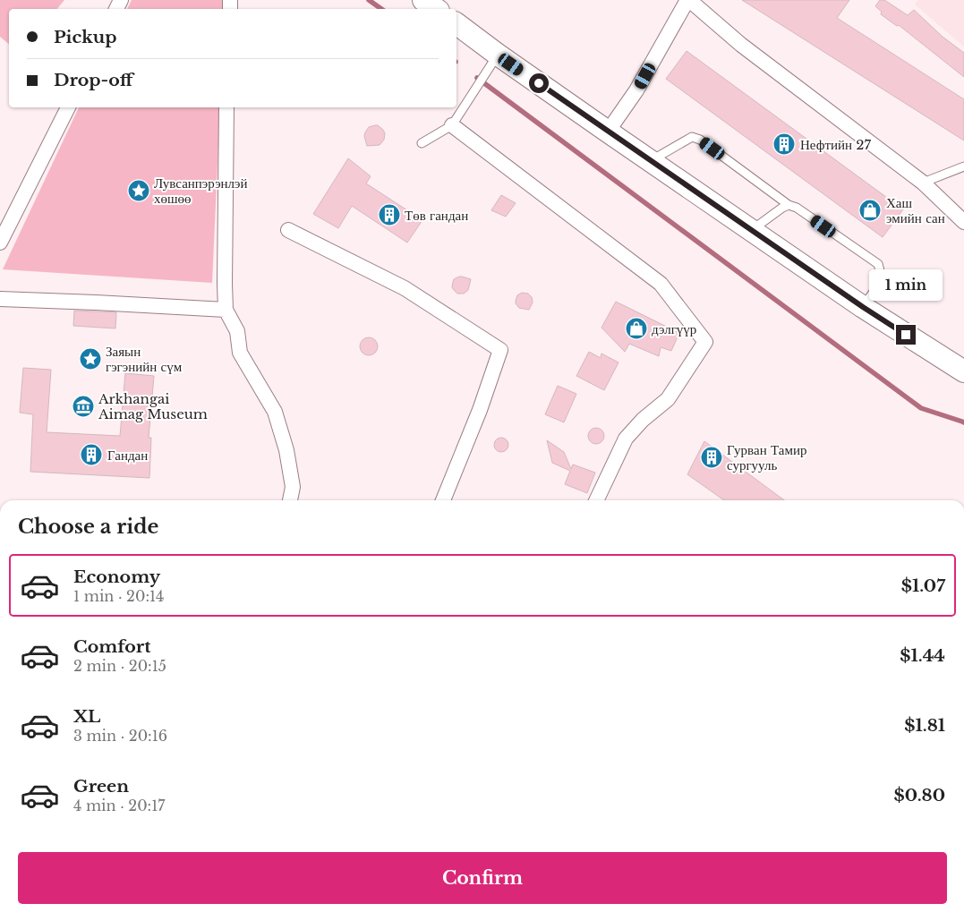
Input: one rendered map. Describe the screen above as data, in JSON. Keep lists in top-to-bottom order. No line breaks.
{"places":{"building":["Нефтийн 27","Төв гандан","Гандан","Гурван Тамир сургууль"],"place":["Лувсанпэрэнлэй хөшөө","Заяын гэгэнийн сүм"],"shop":["Хаш эмийн сан","дэлгүүр"],"museum":["Arkhangai Aimag Museum"]},"page":{"banner":["Pickup","Drop-off"],"bubble":"1 min","heading":"Choose a ride","list":[{"name":"Economy","note":"1 min · 20:14","value":"$1.07"},{"name":"Comfort","note":"2 min · 20:15","value":"$1.44"},{"name":"XL","note":"3 min · 20:16","value":"$1.81"},{"name":"Green","note":"4 min · 20:17","value":"$0.80"}],"buttons":"Confirm"}}
